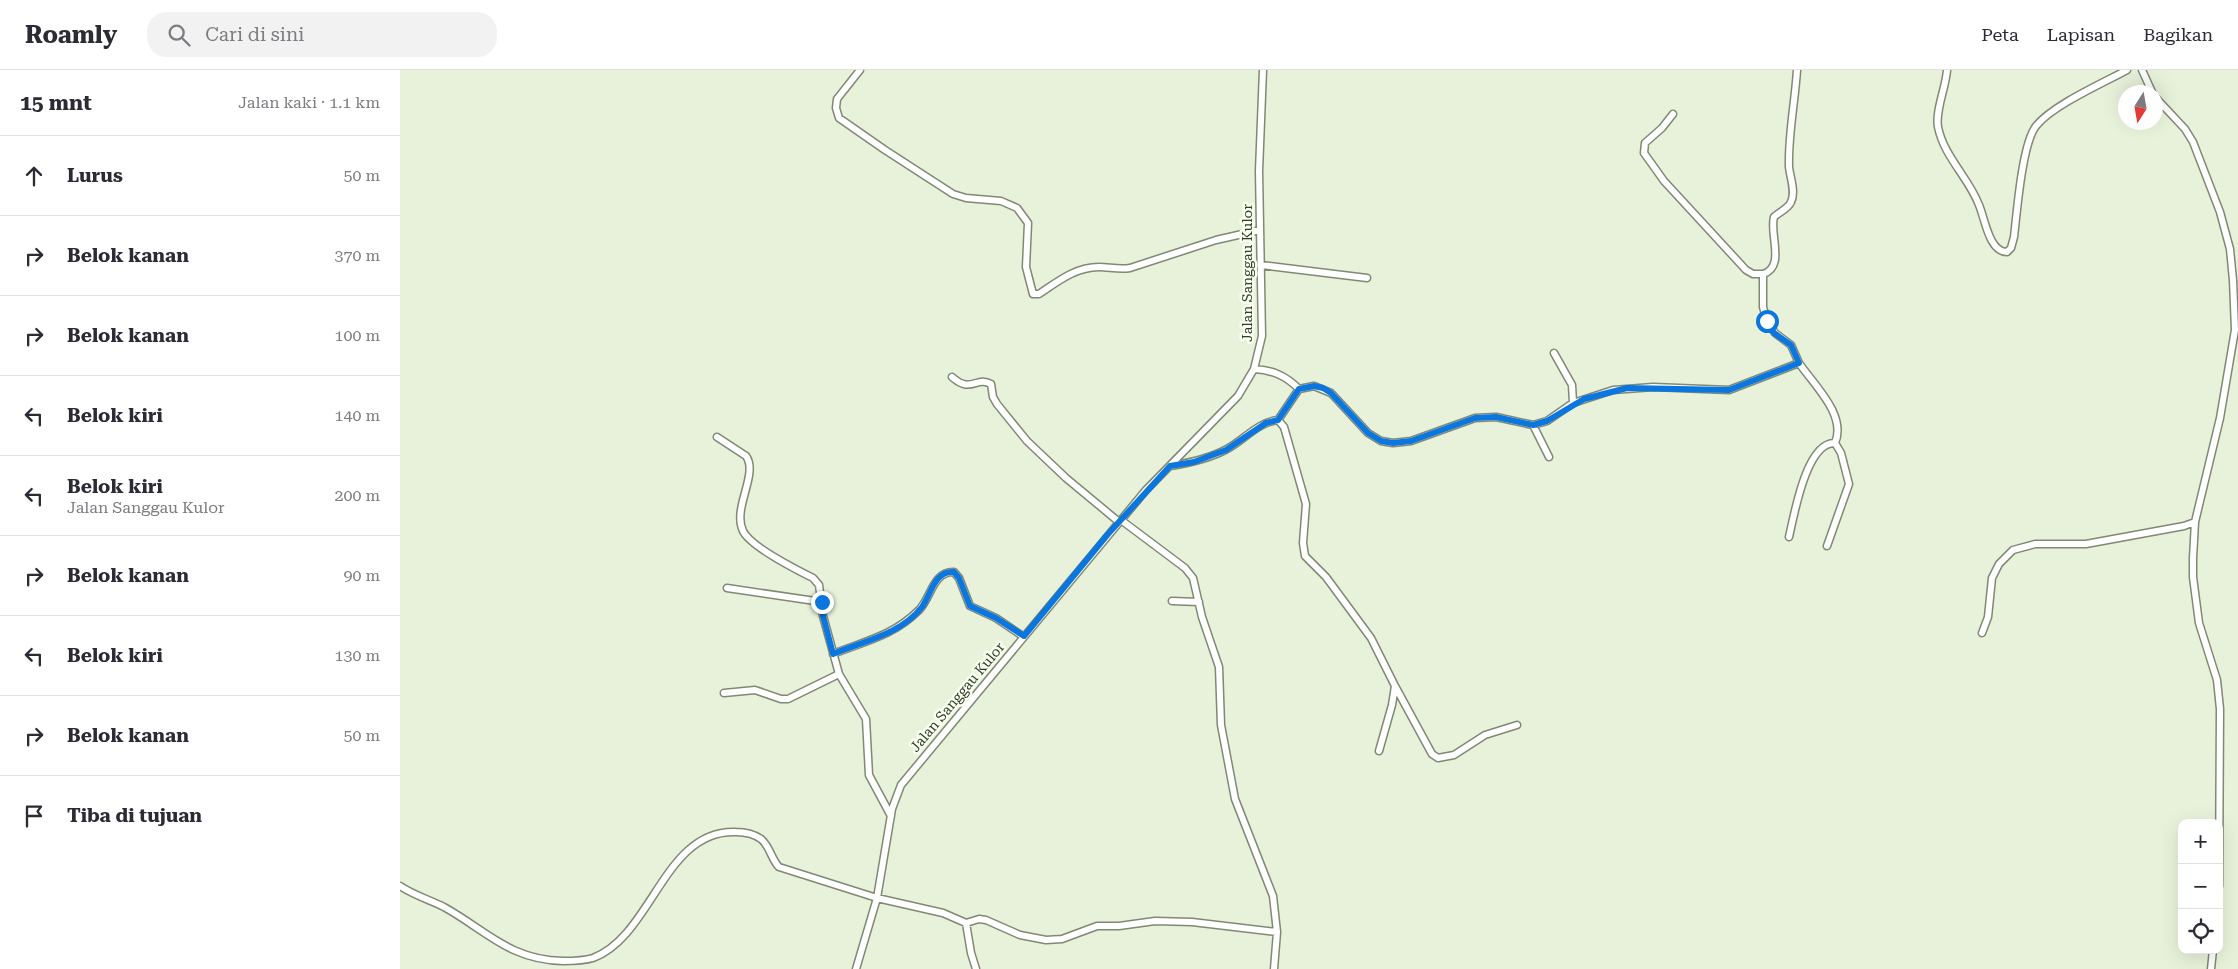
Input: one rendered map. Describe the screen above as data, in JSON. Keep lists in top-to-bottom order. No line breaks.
{"streets":{"street":["Jalan Sanggau Kulor"]},"north":"bottom","page":{"header":"Roamly","search":"Cari di sini","nav":["Peta","Lapisan","Bagikan"],"heading":["15 mnt","Jalan kaki · 1.1 km"],"list":[["Lurus","50 m"],["Belok kanan","370 m"],["Belok kanan","100 m"],["Belok kiri","140 m"],["Belok kiri","Jalan Sanggau Kulor","200 m"],["Belok kanan","90 m"],["Belok kiri","130 m"],["Belok kanan","50 m"],"Tiba di tujuan"],"map_buttons":["+","−"]}}
